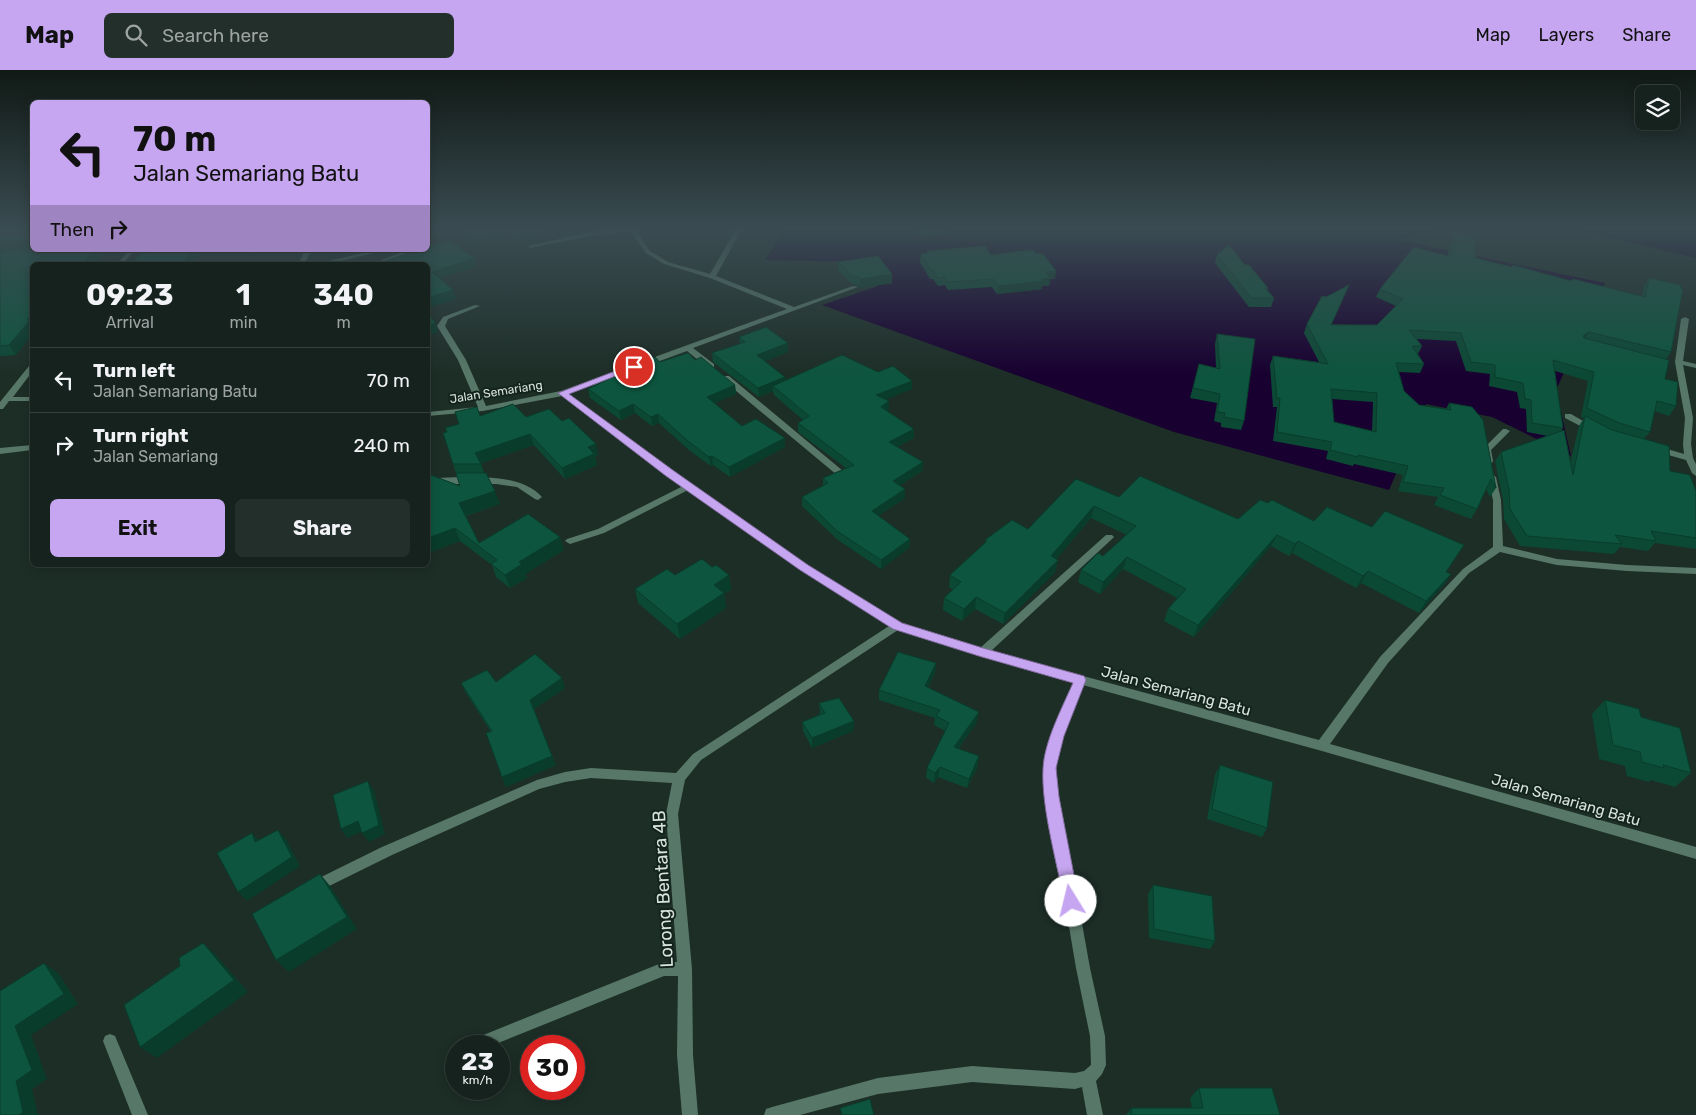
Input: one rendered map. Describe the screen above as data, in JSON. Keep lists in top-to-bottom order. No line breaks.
{"streets":{"street":["Jalan Semariang","Jalan Semariang Batu","Lorong Bentara 4B"]},"crossings":[["Jalan Semariang","Jalan Semariang Batu"],["Jalan Semariang Batu","Lorong Bentara 4B"]],"page":{"header":"Map","search":"Search here","nav":["Map","Layers","Share"],"turn":["70 m","Jalan Semariang Batu"],"then":"Then","eta":["09:23","Arrival","1","min","340","m"],"list":[{"name":"Turn left","note":"Jalan Semariang Batu","value":"70 m"},{"name":"Turn right","note":"Jalan Semariang","value":"240 m"}],"buttons":["Exit","Share"],"speed":"23 km/h","limit":"30"}}
